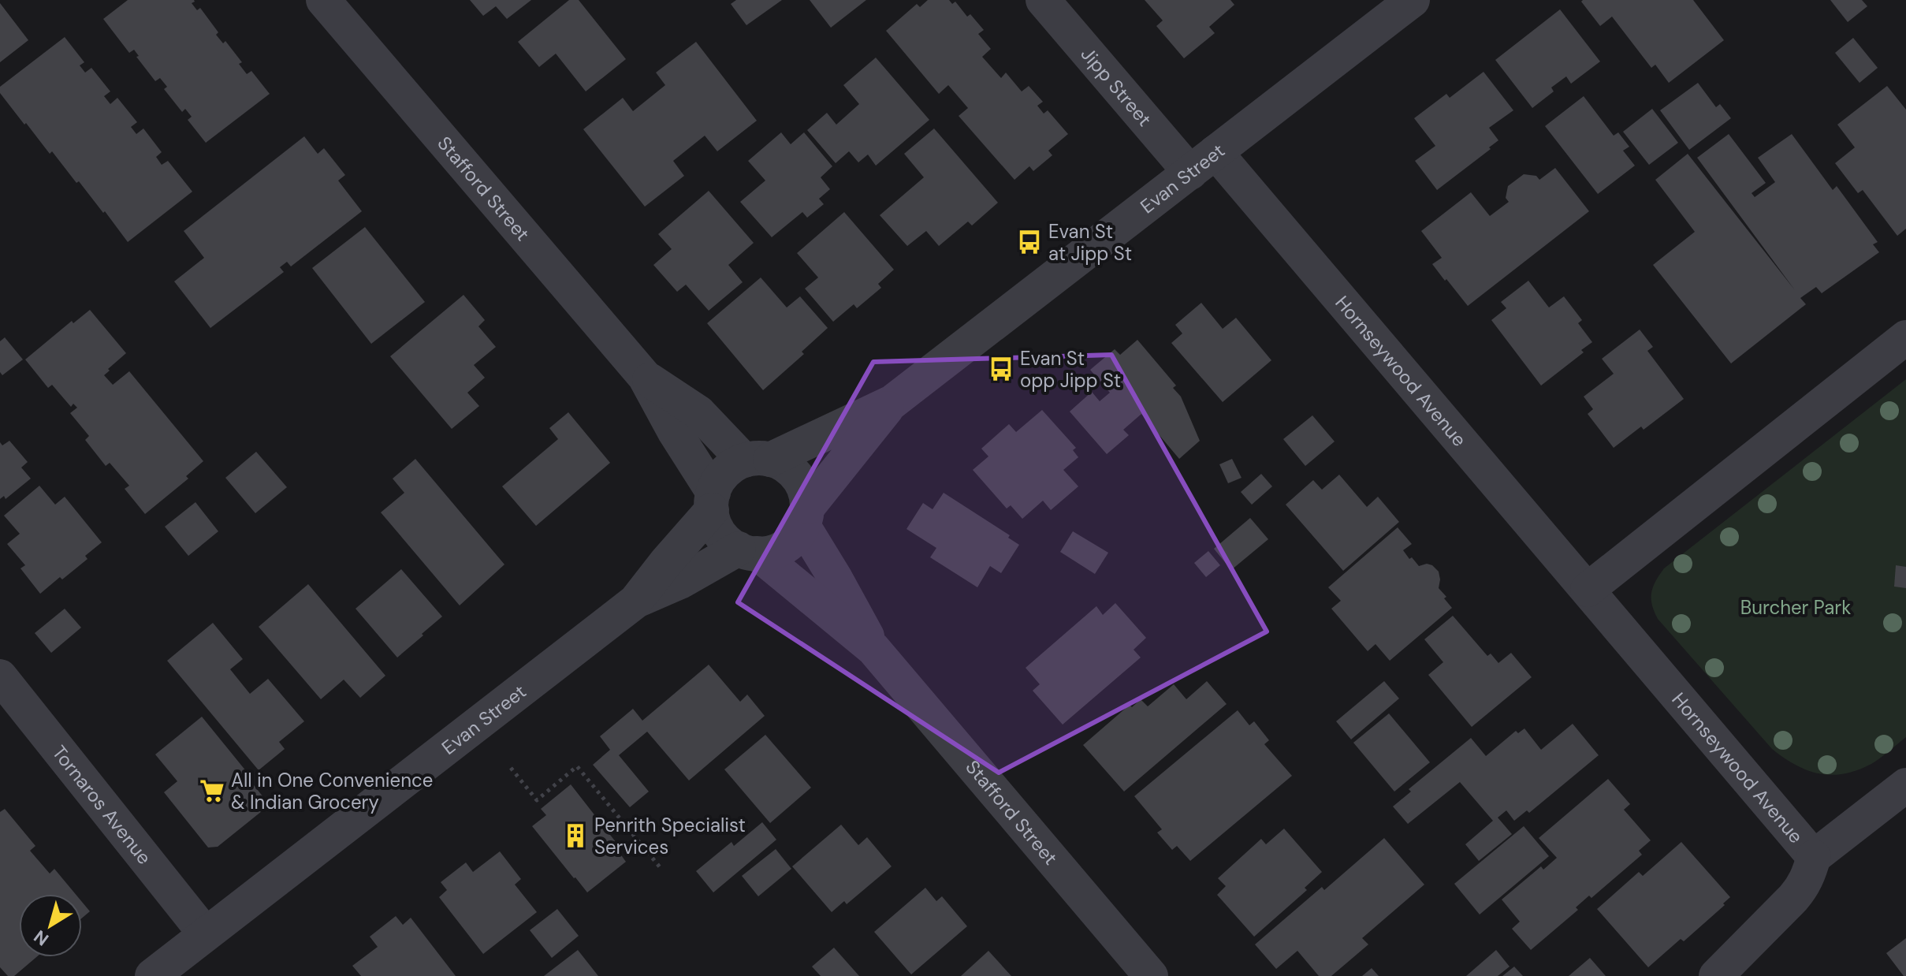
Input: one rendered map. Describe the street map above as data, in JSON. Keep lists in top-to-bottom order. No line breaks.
{"streets":{"street":["Jipp Street","Evan Street","Stafford Street","Hornseywood Avenue","Tornaros Avenue"]},"crossings":[["Jipp Street","Evan Street"],["Jipp Street","Hornseywood Avenue"],["Evan Street","Stafford Street"],["Evan Street","Hornseywood Avenue"],["Evan Street","Tornaros Avenue"]],"parks":["Burcher Park"],"places":{"bus stop":["Evan St at Jipp St","Evan St opp Jipp St"],"supermarket":["All in One Convenience & Indian Grocery"],"building":["Penrith Specialist Services"]},"north":"bottom left"}
